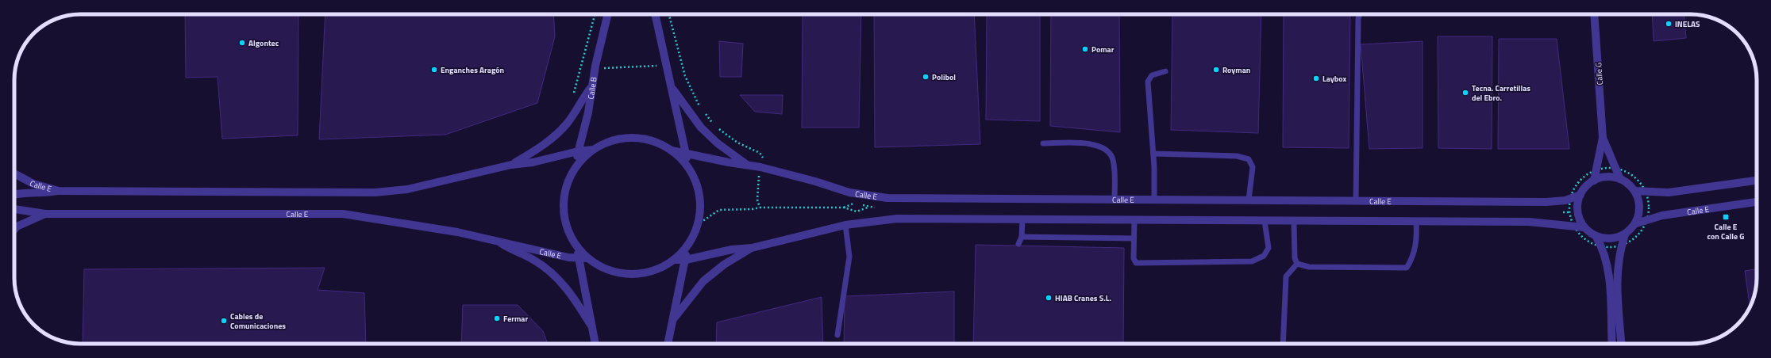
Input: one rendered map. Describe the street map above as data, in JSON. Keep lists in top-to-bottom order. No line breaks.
{"streets":{"street":["Calle G","Calle B","Calle E"]},"crossings":[["Calle G","Calle E"],["Calle B","Calle E"]],"places":{"other":["INELAS","Algontec","Pomar","Enganches Aragón","Royman","Polibol","Laybox","Tecna. Carretillas del Ebro.","HIAB Cranes S.L.","Fermar","Cables de Comunicaciones"],"transit":["Calle E con Calle G"]}}
